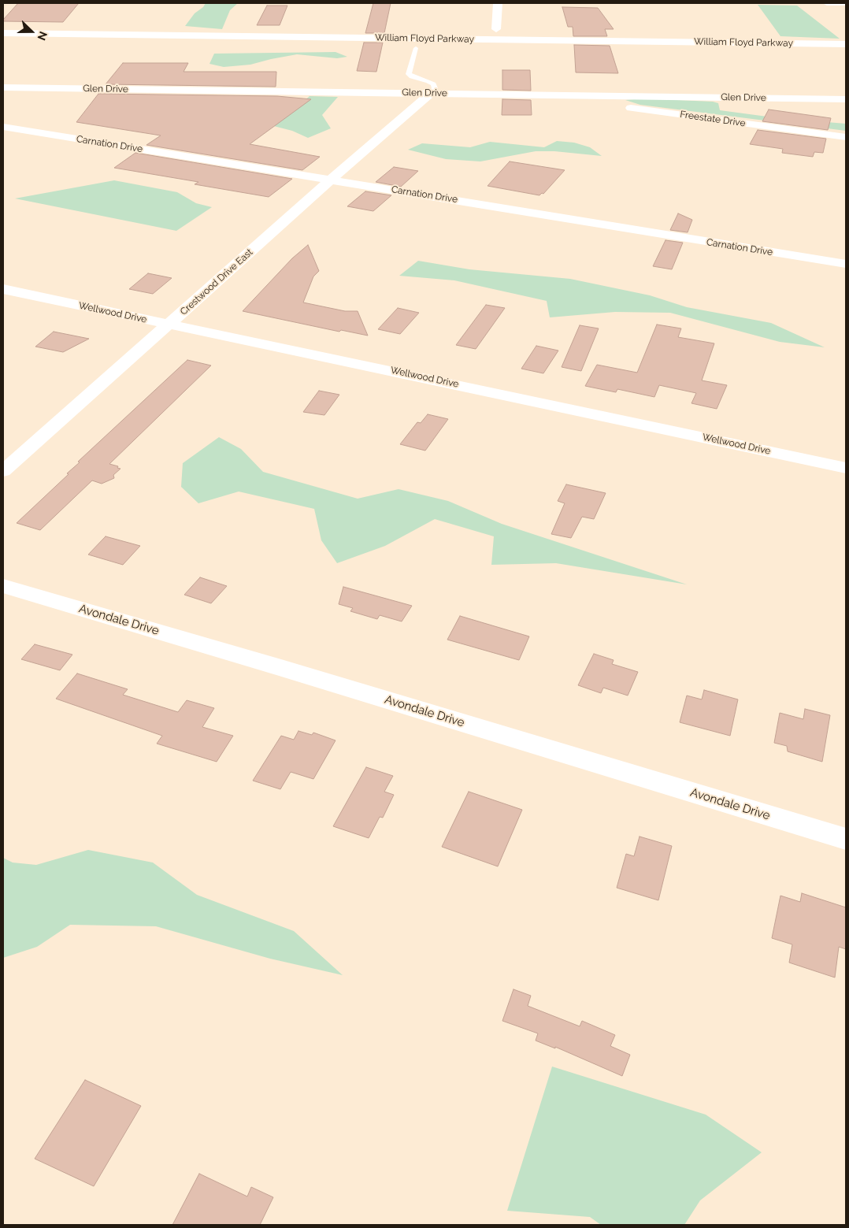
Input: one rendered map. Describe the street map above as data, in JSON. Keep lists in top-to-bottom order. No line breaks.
{"streets":{"main road":["William Floyd Parkway","Glen Drive","Freestate Drive","Carnation Drive","Crestwood Drive East","Wellwood Drive","Avondale Drive"]},"crossings":[["Glen Drive","Freestate Drive"],["Glen Drive","Crestwood Drive East"],["Carnation Drive","Crestwood Drive East"],["Crestwood Drive East","Wellwood Drive"]],"north":"right"}
